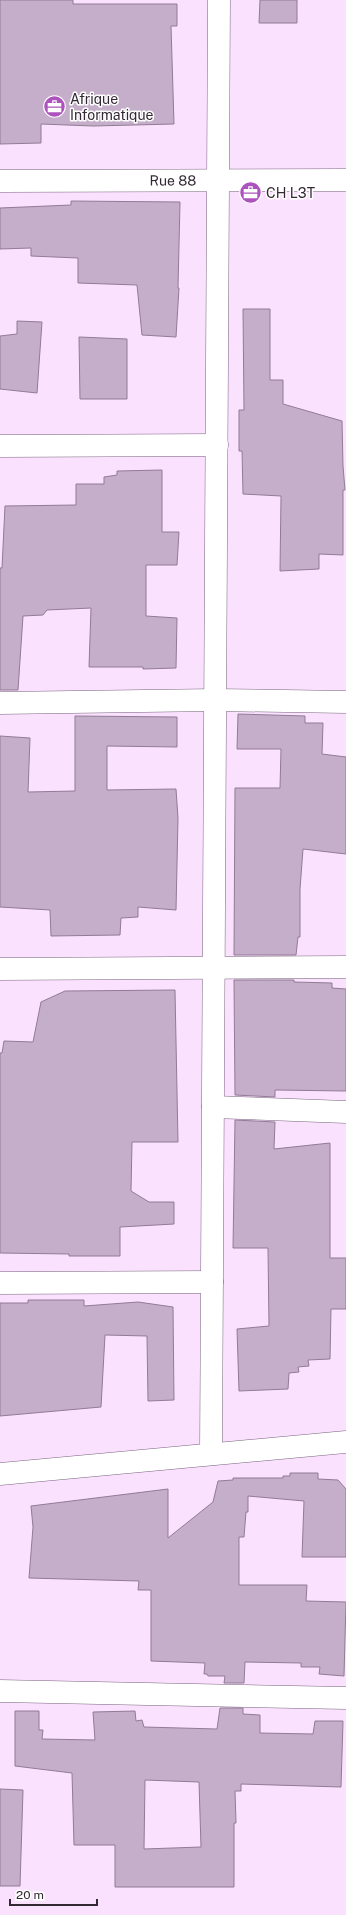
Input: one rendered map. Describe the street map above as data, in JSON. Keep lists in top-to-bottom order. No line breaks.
{"streets":{"street":["Rue 88"]},"places":{"office":["Afrique Informatique","CH L3T"]},"scale_bar":"20 m"}
